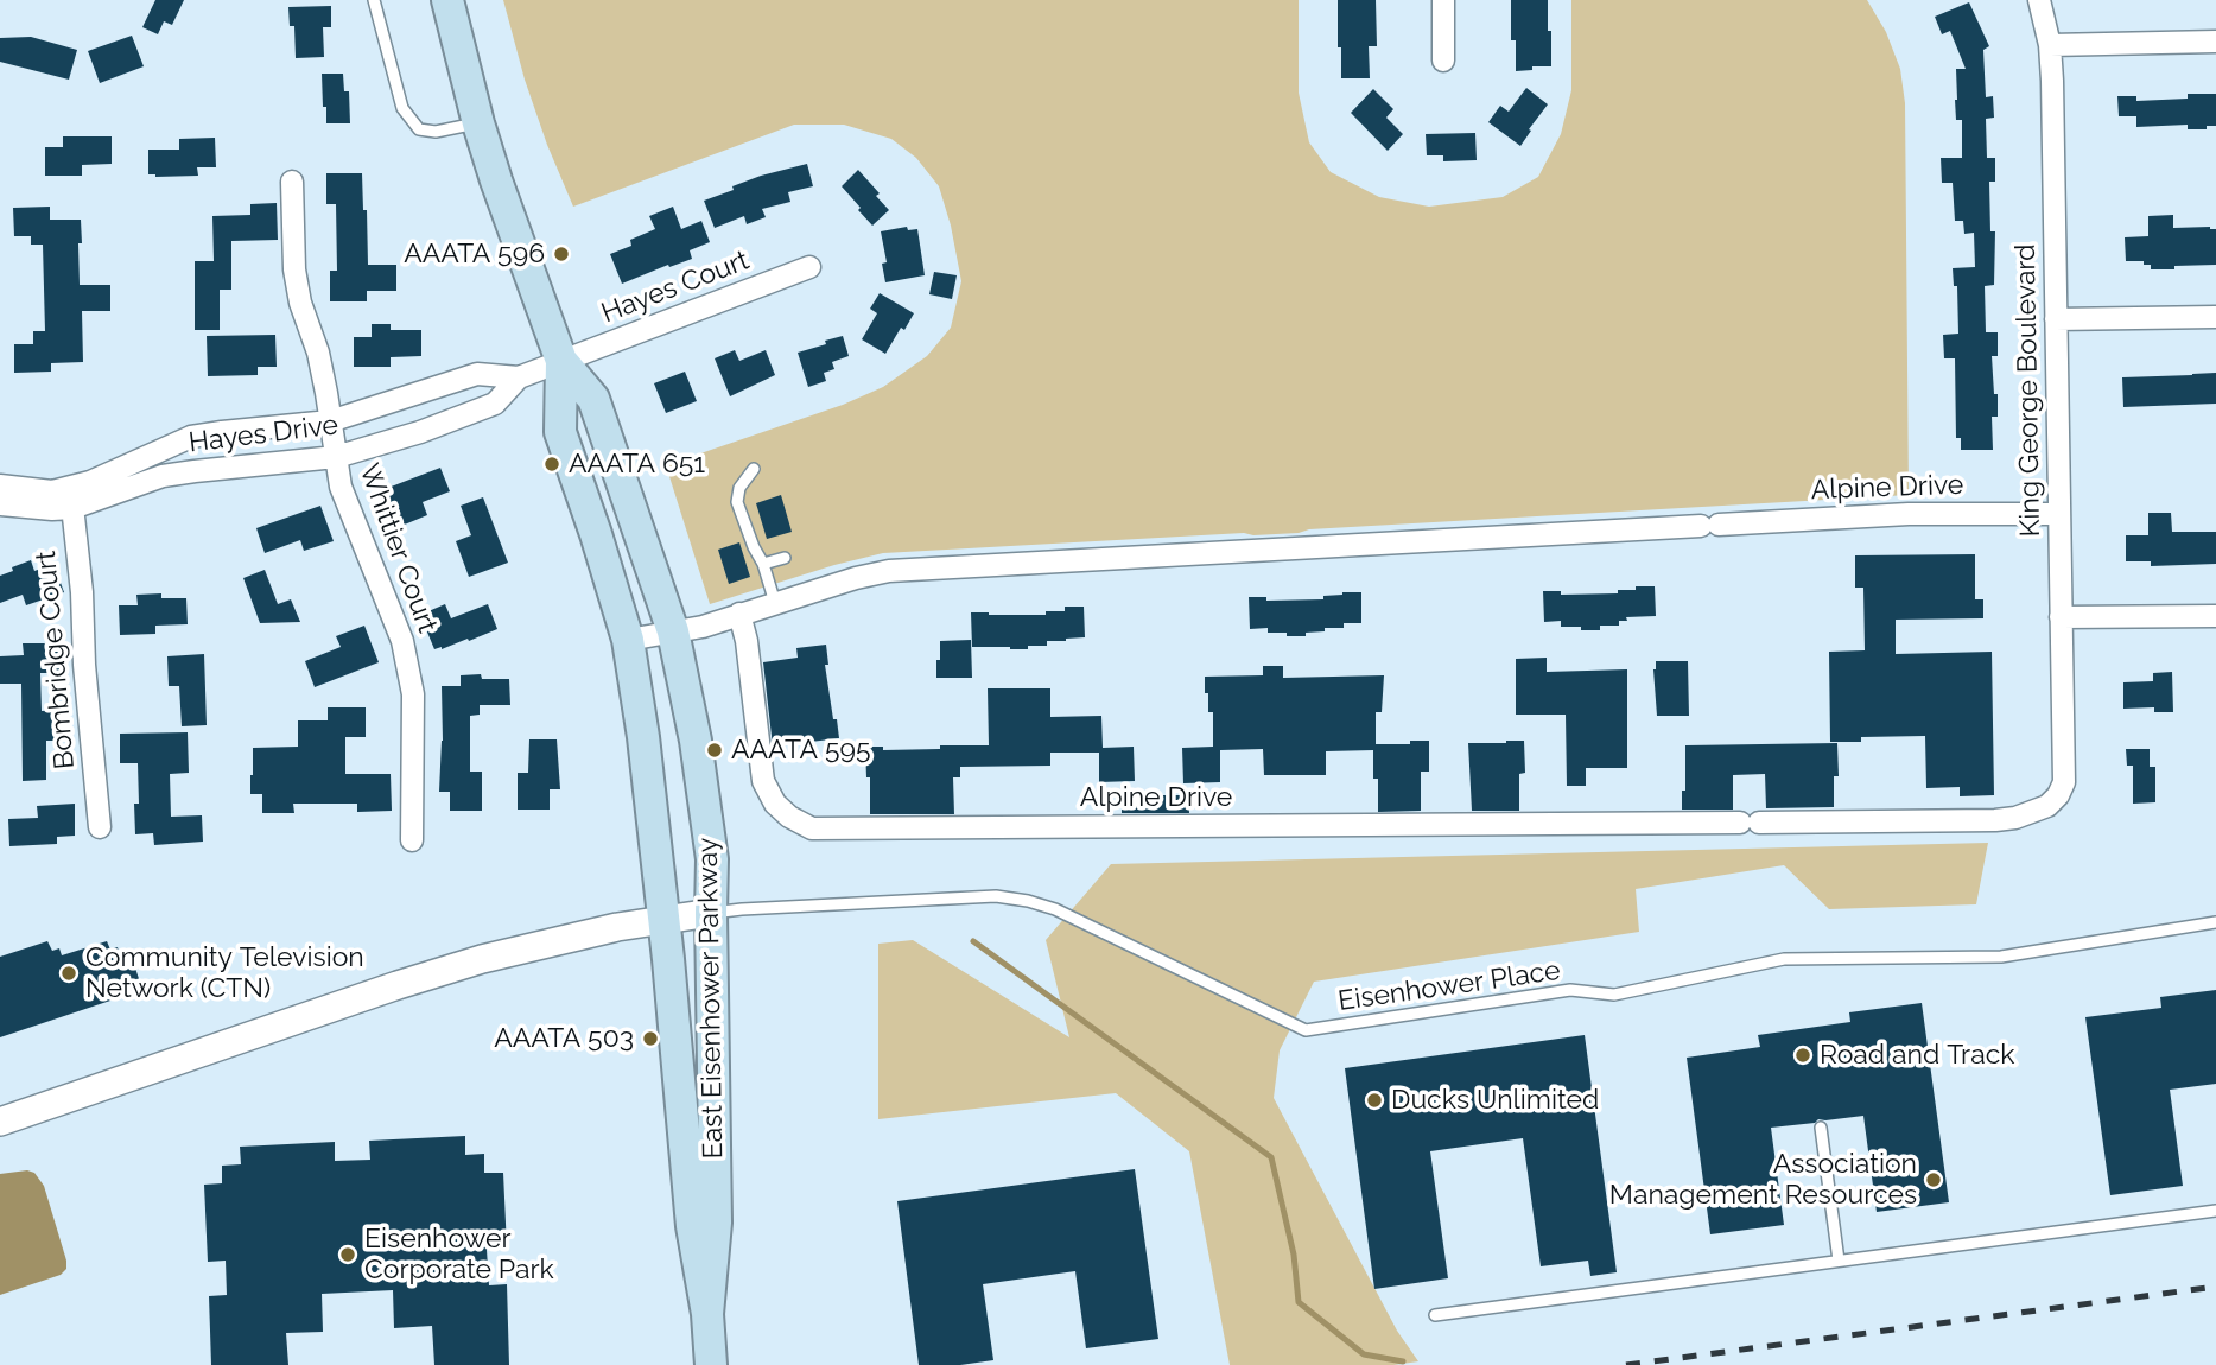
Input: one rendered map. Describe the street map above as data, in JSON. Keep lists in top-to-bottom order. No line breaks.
{"streets":{"main road":["East Eisenhower Parkway"],"street":["Hayes Court","King George Boulevard","Hayes Drive","Alpine Drive","Whittier Court","Bombridge Court"],"lane":["Eisenhower Place"]},"crossings":[["Hayes Court","Hayes Drive"],["Hayes Court","East Eisenhower Parkway"],["King George Boulevard","Alpine Drive"],["Hayes Drive","Whittier Court"],["Hayes Drive","Bombridge Court"],["Hayes Drive","East Eisenhower Parkway"],["Alpine Drive","East Eisenhower Parkway"],["Eisenhower Place","East Eisenhower Parkway"]],"places":["AAATA 596","AAATA 651","AAATA 595","Community Television Network (CTN)","AAATA 503","Road and Track","Ducks Unlimited","Association Management Resources","Eisenhower Corporate Park"]}
